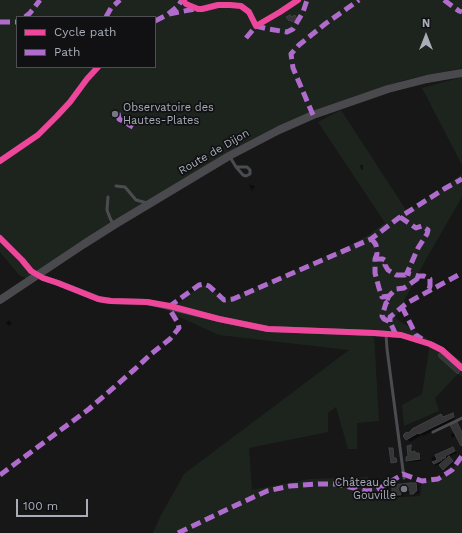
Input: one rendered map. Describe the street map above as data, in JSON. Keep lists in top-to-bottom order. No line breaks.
{"streets":{"main road":["Route de Dijon"]},"places":["Observatoire des Hautes-Plates","Château de Gouville"],"legend":["Cycle path","Path"],"scale_bar":"100 m","north":"top"}
